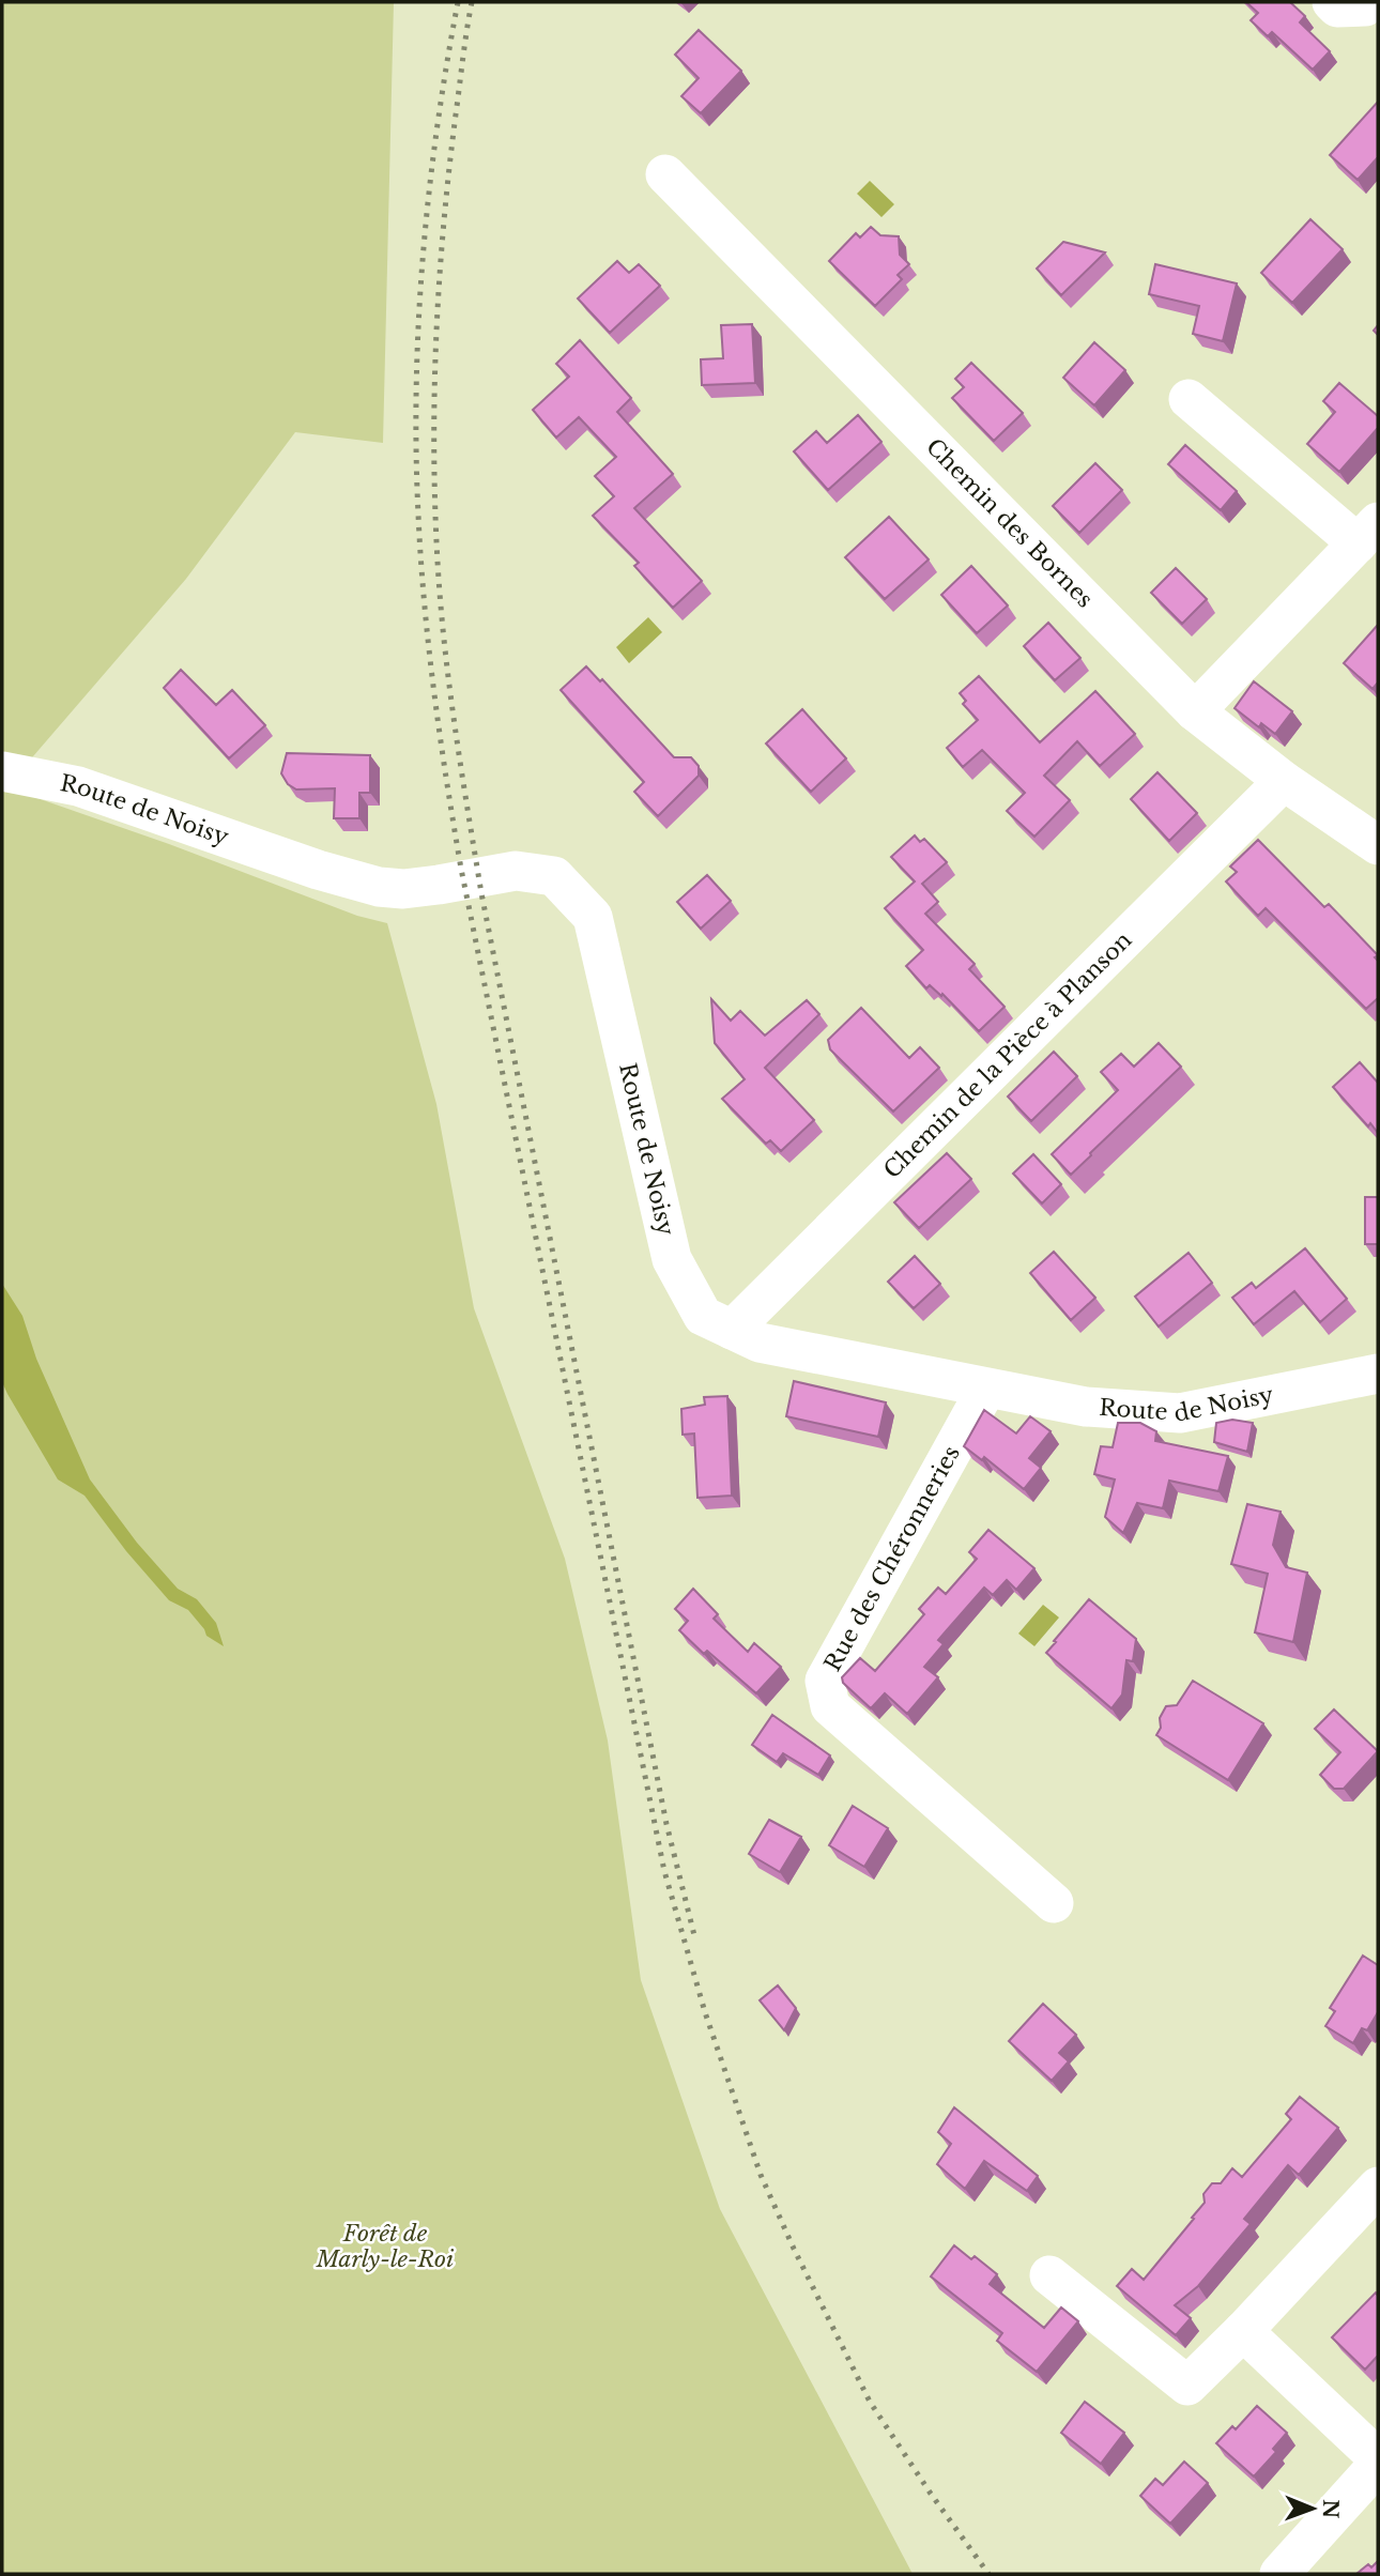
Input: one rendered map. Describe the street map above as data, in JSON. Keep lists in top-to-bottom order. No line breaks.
{"streets":{"street":["Chemin des Bornes","Route de Noisy","Chemin de la Pièce à Planson","Rue des Chéronneries"]},"crossings":[["Chemin des Bornes","Chemin de la Pièce à Planson"],["Route de Noisy","Chemin de la Pièce à Planson"],["Route de Noisy","Rue des Chéronneries"]],"parks":["Forêt de Marly-le-Roi"],"north":"right"}
